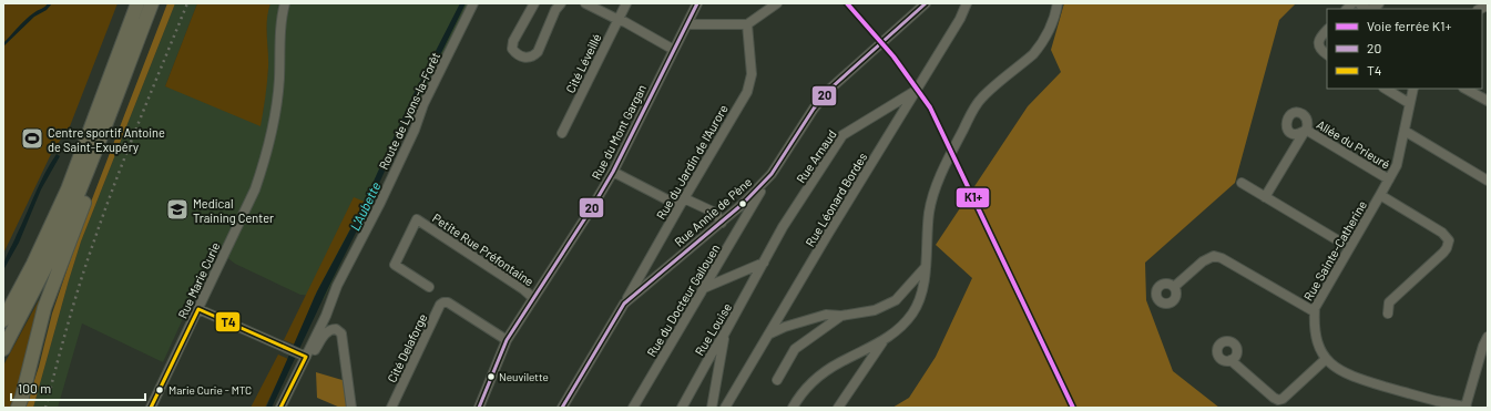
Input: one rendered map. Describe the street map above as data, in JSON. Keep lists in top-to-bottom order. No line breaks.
{"streets":{"street":["Cité Léveillé","Route de Lyons-la-Forêt","Rue du Mont Gargan","Allée du Prieuré","Rue Arnaud","Rue du Jardin de l'Aurore","Rue Léonard Bordes","Rue Annie de Pène","Petite Rue Préfontaine","Rue Sainte-Catherine","Rue Marie Curie","Rue du Docteur Gallouen","Rue Louise","Cité Delaforge"]},"crossings":[["Rue du Mont Gargan","Petite Rue Préfontaine"],["Rue du Mont Gargan","Cité Delaforge"],["Allée du Prieuré","Rue Sainte-Catherine"],["Rue Arnaud","Rue Léonard Bordes"],["Rue Arnaud","Rue Louise"],["Rue du Jardin de l'Aurore","Rue Annie de Pène"],["Rue Annie de Pène","Rue du Docteur Gallouen"]],"water":["L'Aubette"],"places":{"sports":["Centre sportif Antoine de Saint-Exupéry"],"school or university":["Medical Training Center"],"other":["Neuvilette","Marie Curie - MTC"]},"lines":["rail line K1+","transit line 20","transit line T4"],"legend":["Voie ferrée K1+","20","T4"],"scale_bar":"100 m"}
